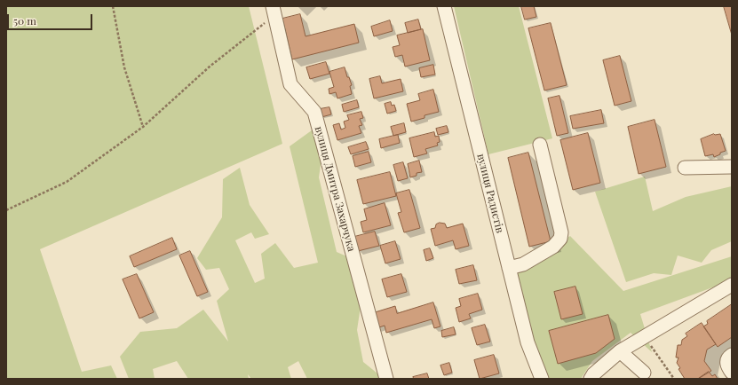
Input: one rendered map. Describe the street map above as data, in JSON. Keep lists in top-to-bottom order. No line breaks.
{"streets":{"street":["вулиця Дмитра Захарчука","вулиця Радистів"]},"scale_bar":"50 m"}
